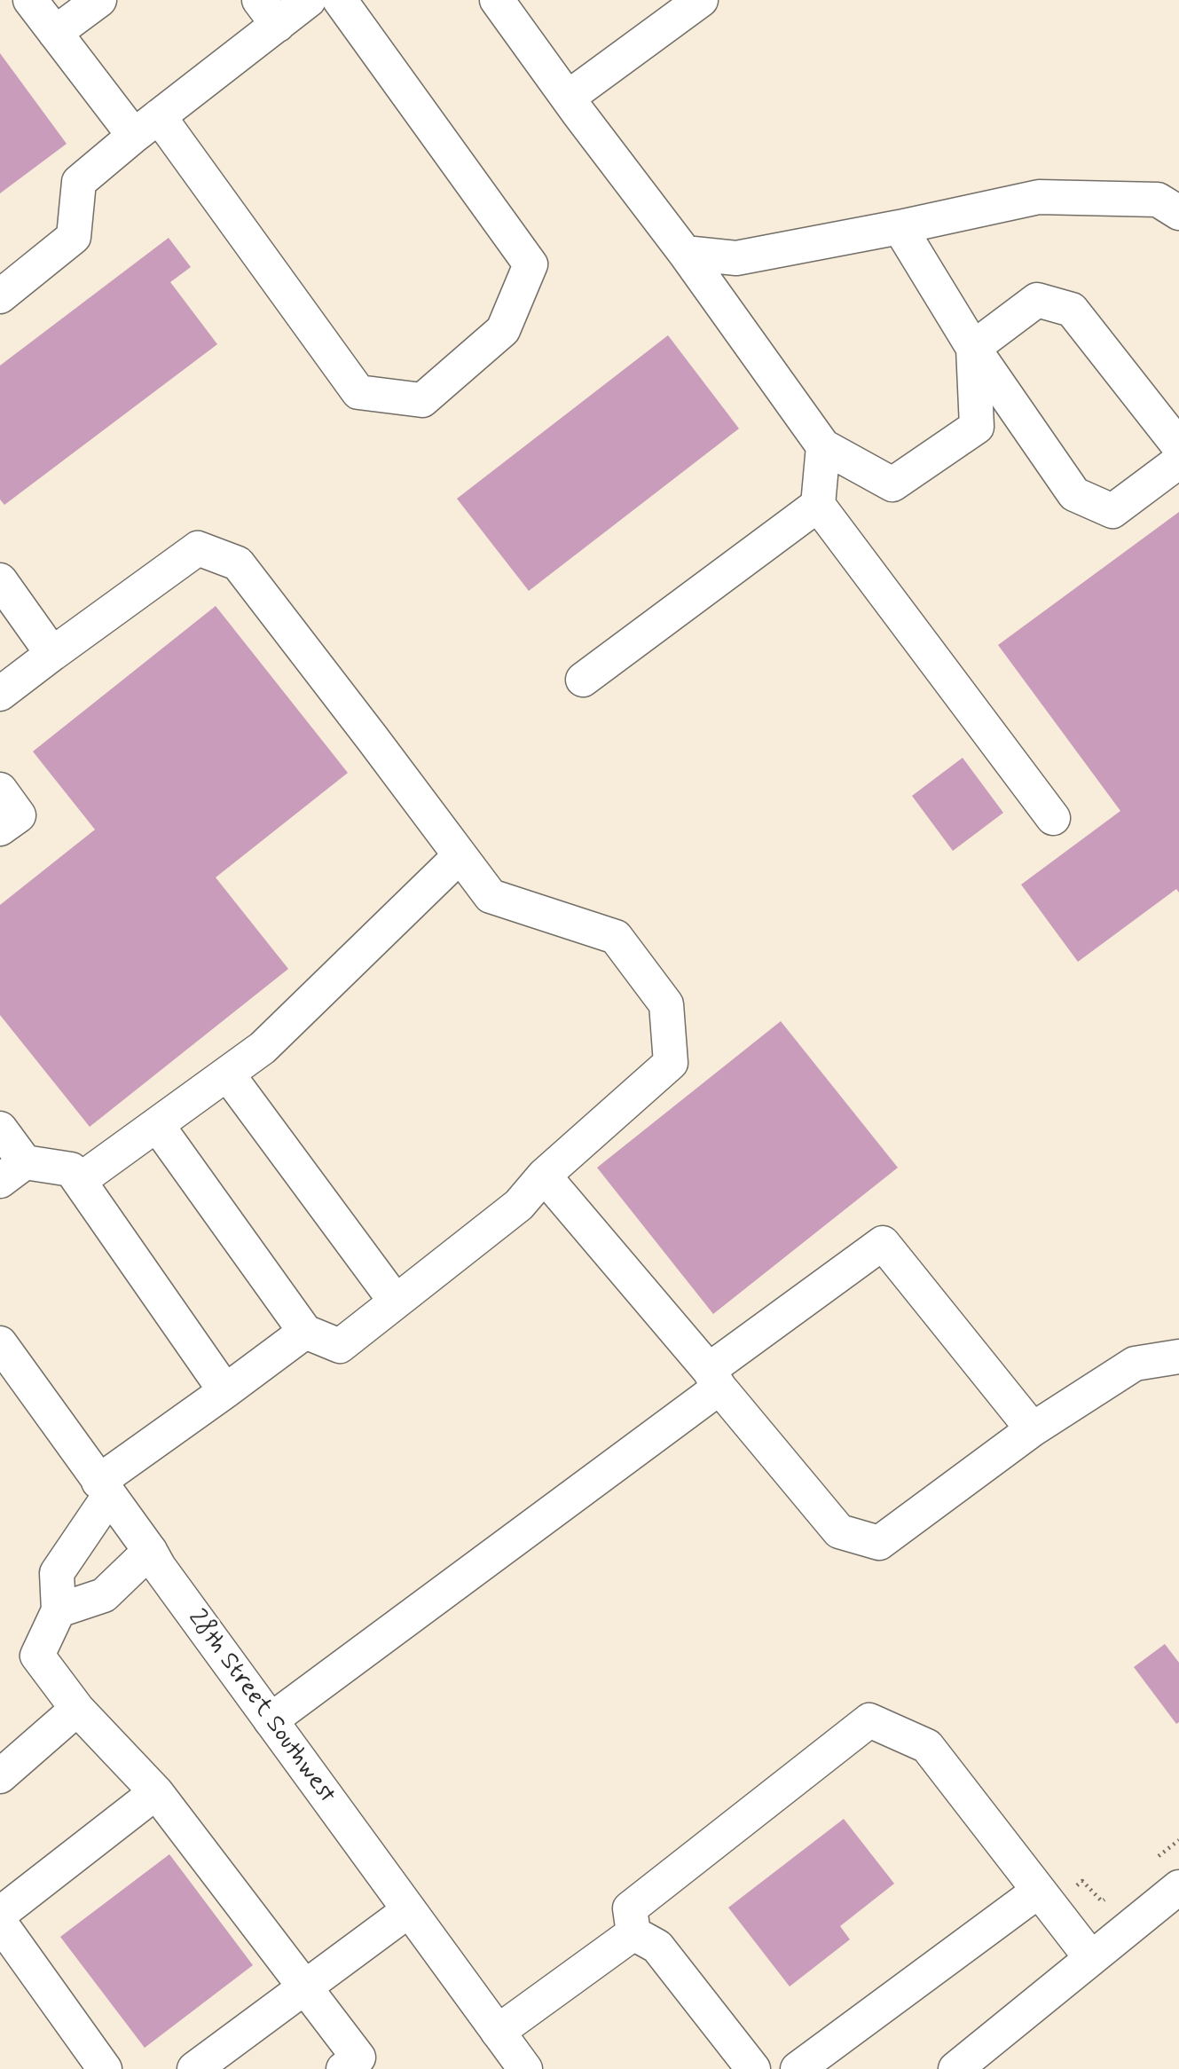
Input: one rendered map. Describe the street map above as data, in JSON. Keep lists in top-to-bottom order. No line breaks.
{"streets":{"main road":["28th Street Southwest"]}}
